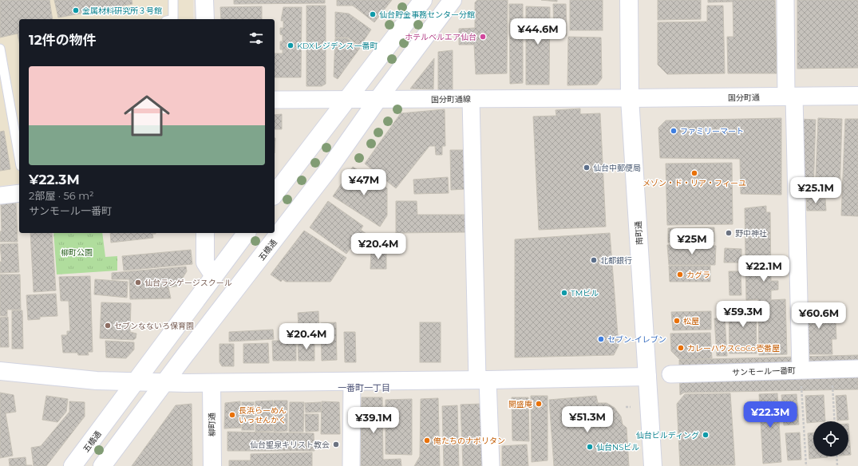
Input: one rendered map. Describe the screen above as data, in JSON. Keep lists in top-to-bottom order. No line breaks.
{"streets":{"street":["国分町通","国分町通線","南町通","五橋通","サンモール一番町","柳町通"]},"crossings":[["国分町通","国分町通線"],["国分町通","南町通"],["国分町通線","南町通"],["国分町通線","五橋通"]],"districts":["一番町一丁目"],"parks":["柳町公園"],"places":["金属材料研究所３号館","仙台貯金事務センター分館","ホテルベルエア仙台","KDXレジデンス一番町","ファミリーマート","仙台中郵便局","メゾン・ド・リア・フィーユ","野中神社","北都銀行","カグラ","仙台ランゲージスクール","TMビル","松屋","セブンなないろ保育園","セブン-イレブン","カレーハウスCoCo壱番屋","開盛庵","長浜らーめん いっせんかく","仙台ビルディング","俺たちのナポリタン","仙台聖泉キリスト教会","仙台NSビル"],"page":{"price":["¥44.6M","¥47M","¥25.1M","¥25M","¥20.4M","¥22.1M","¥59.3M","¥60.6M","¥20.4M","¥22.3M","¥51.3M","¥39.1M"],"heading":"12件の物件","list":[{"name":"¥22.3M","note":"2部屋 · 56 m² · サンモール一番町"}]}}
